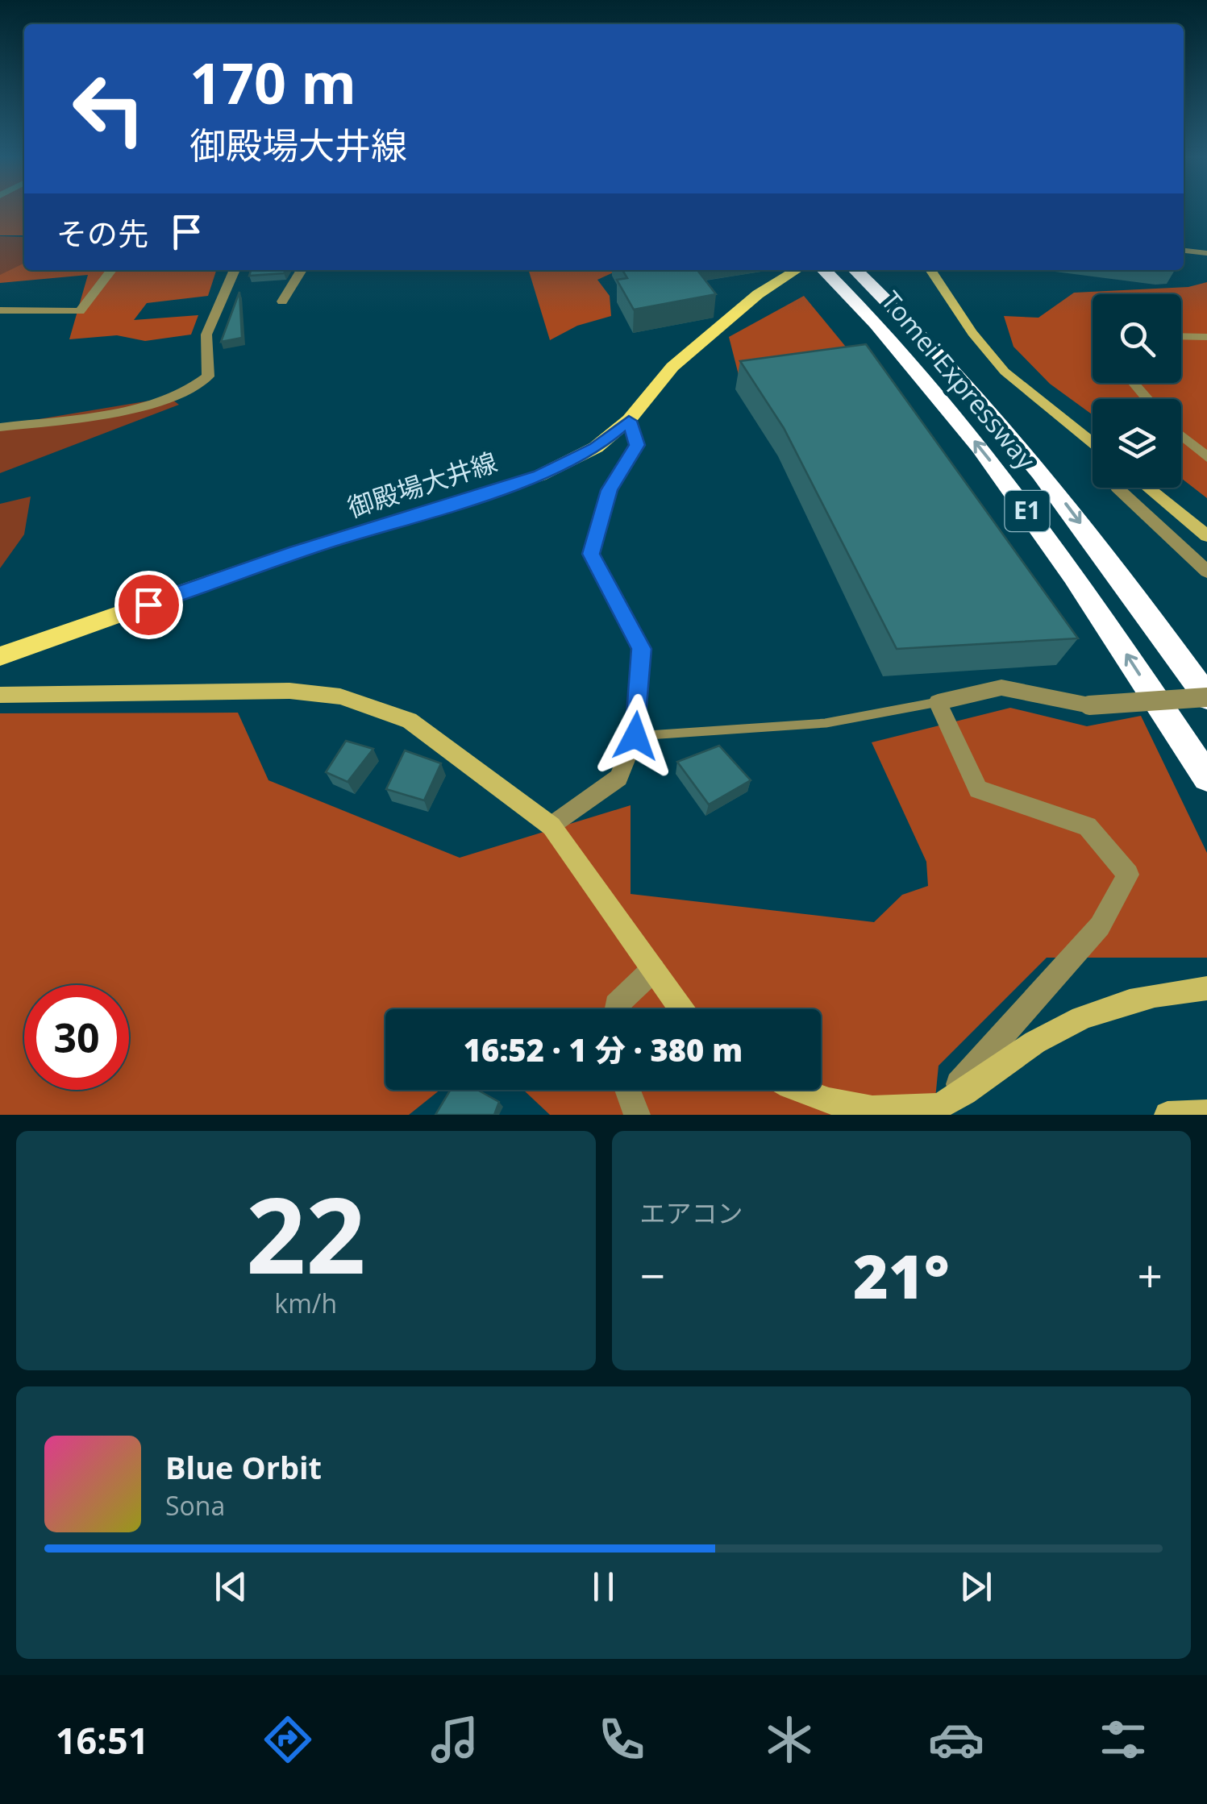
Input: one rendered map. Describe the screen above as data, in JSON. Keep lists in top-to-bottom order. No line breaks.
{"streets":{"highway":["Tomei Expressway","E1"],"main road":["御殿場大井線"]},"page":{"turn":["170 m","御殿場大井線"],"then":"その先","limit":"30","trip":"16:52 · 1 分 · 380 m","tile":[["22","km/h"],"エアコン"],"heat":["−","21°","+"],"song":["Blue Orbit","Sona"],"tabs":"16:51"}}
